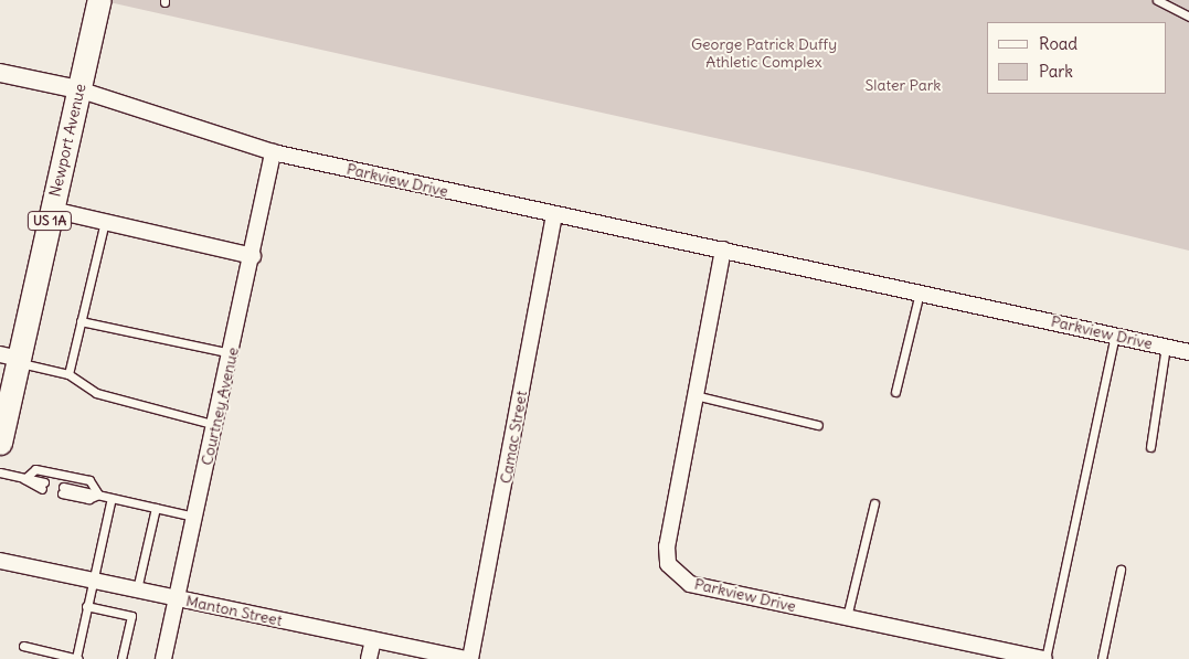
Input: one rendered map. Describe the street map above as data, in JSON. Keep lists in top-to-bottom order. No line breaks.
{"streets":{"main road":["Newport Avenue","US 1A"],"street":["Parkview Drive","Courtney Avenue","Camac Street","Manton Street"]},"crossings":[["Newport Avenue","Parkview Drive"],["Parkview Drive","Courtney Avenue"],["Parkview Drive","Camac Street"],["Courtney Avenue","Manton Street"],["Camac Street","Manton Street"]],"parks":["George Patrick Duffy Athletic Complex","Slater Park"],"legend":["Road","Park"]}
